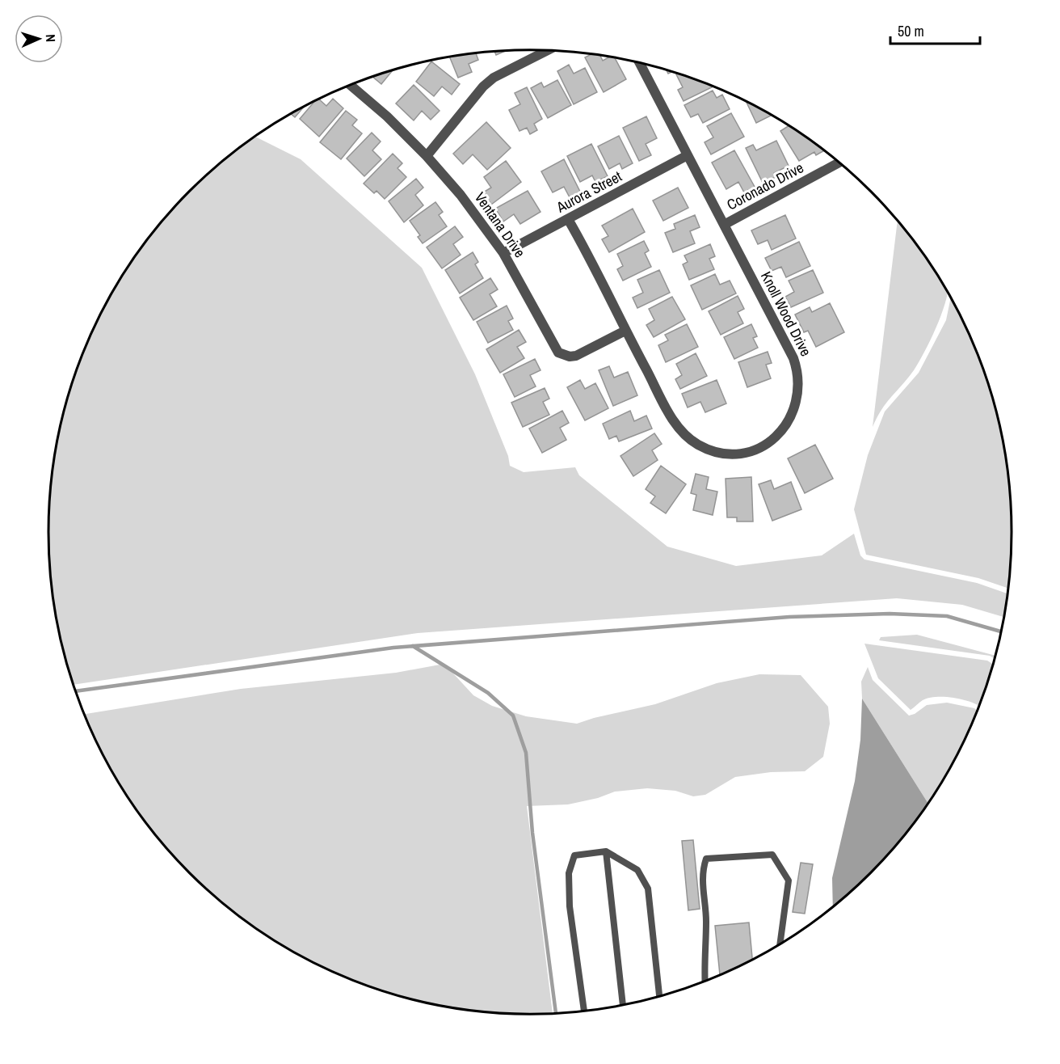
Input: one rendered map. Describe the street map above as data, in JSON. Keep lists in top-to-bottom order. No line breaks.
{"streets":{"street":["Coronado Drive","Aurora Street","Ventana Drive","Knoll Wood Drive"]},"crossings":[["Coronado Drive","Knoll Wood Drive"],["Aurora Street","Ventana Drive"],["Aurora Street","Knoll Wood Drive"],["Ventana Drive","Knoll Wood Drive"]],"scale_bar":"50 m","north":"right"}
